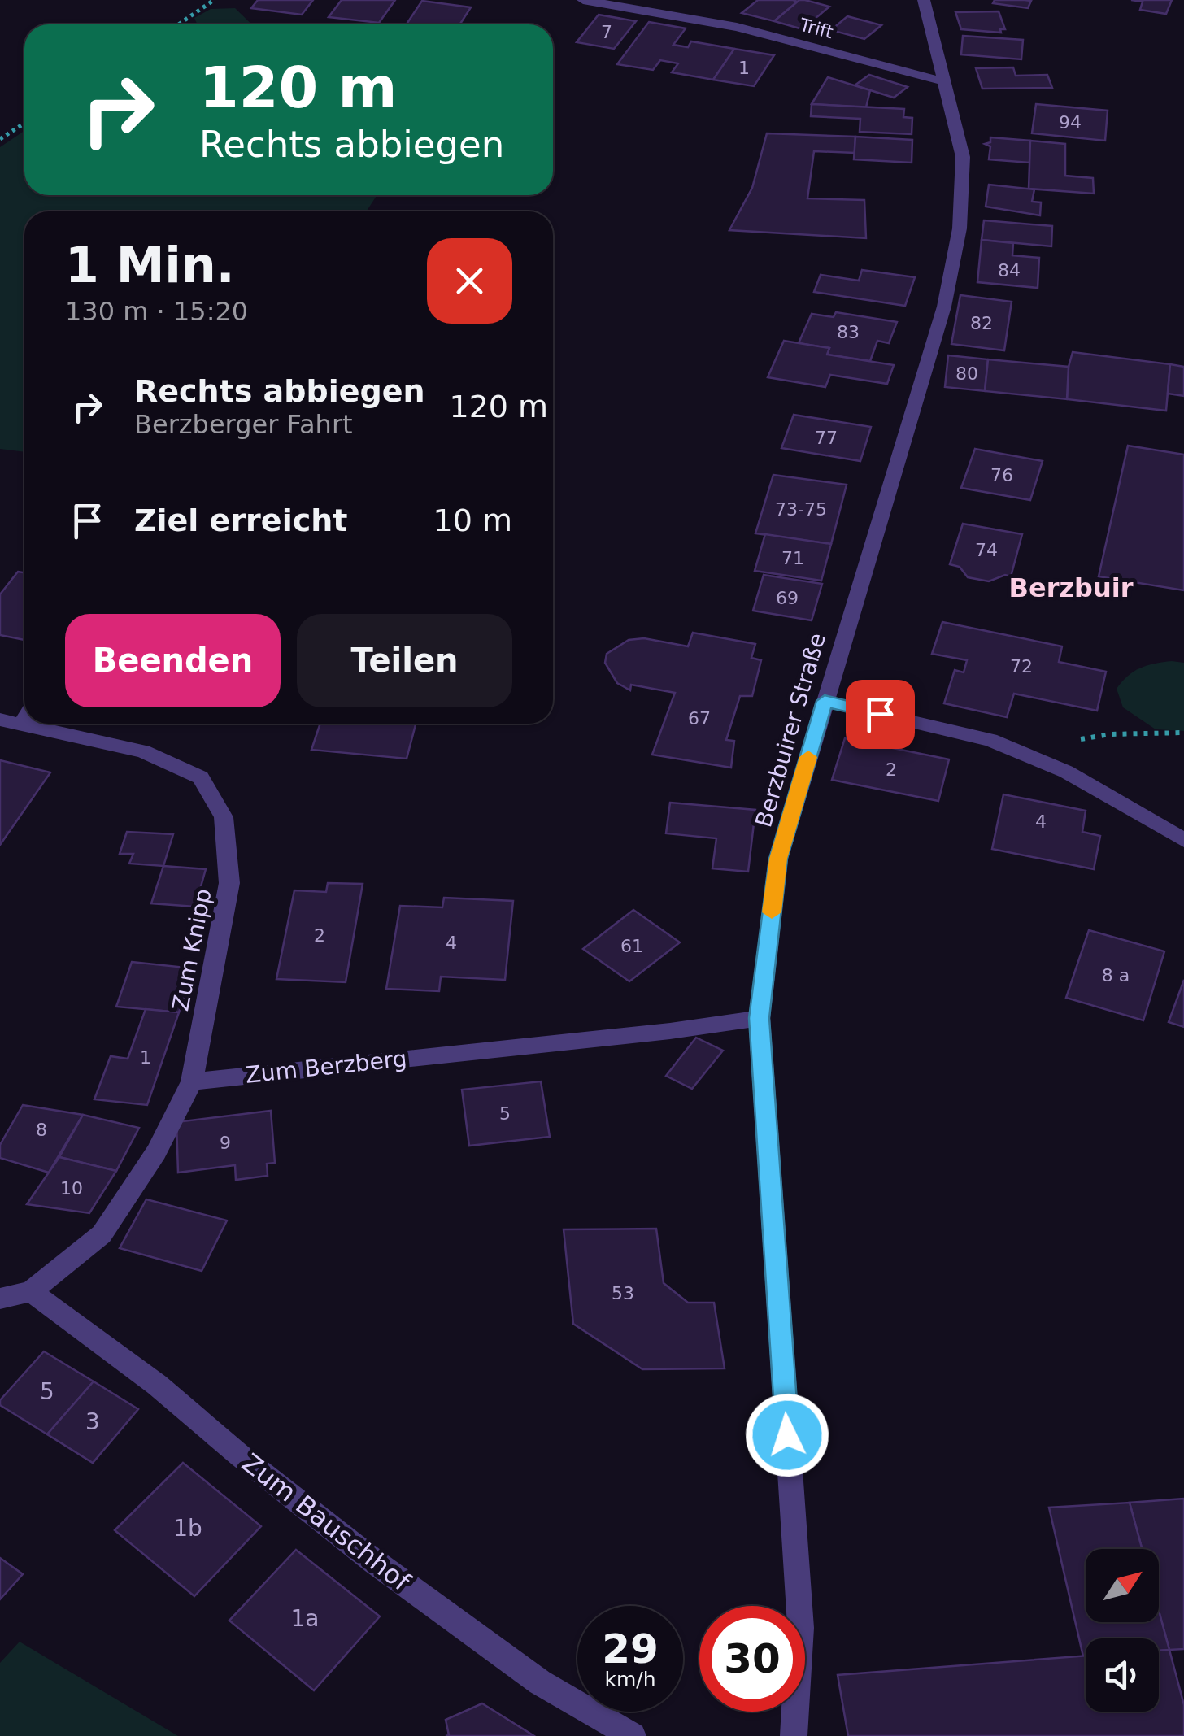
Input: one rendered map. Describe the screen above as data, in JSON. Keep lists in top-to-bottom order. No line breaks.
{"streets":{"street":["Trift","Berzbuirer Straße","Zum Knipp","Zum Berzberg","Zum Bauschhof"]},"crossings":[["Trift","Berzbuirer Straße"],["Berzbuirer Straße","Zum Berzberg"],["Zum Knipp","Zum Berzberg"]],"districts":["Berzbuir"],"house_numbers":["7","1","94","84","82","83","80","77","76","73-75","74","71","69","72","67","2","4","2","4","61","8 a","1","5","8","9","10","53","5","3","1b","1a"],"north":"top right","page":{"turn":["120 m","Rechts abbiegen"],"heading":["1 Min.","130 m · 15:20"],"list":[{"name":"Rechts abbiegen","note":"Berzberger Fahrt","value":"120 m"},{"name":"Ziel erreicht","value":"10 m"}],"buttons":["Beenden","Teilen"],"speed":"29 km/h","limit":"30"}}
